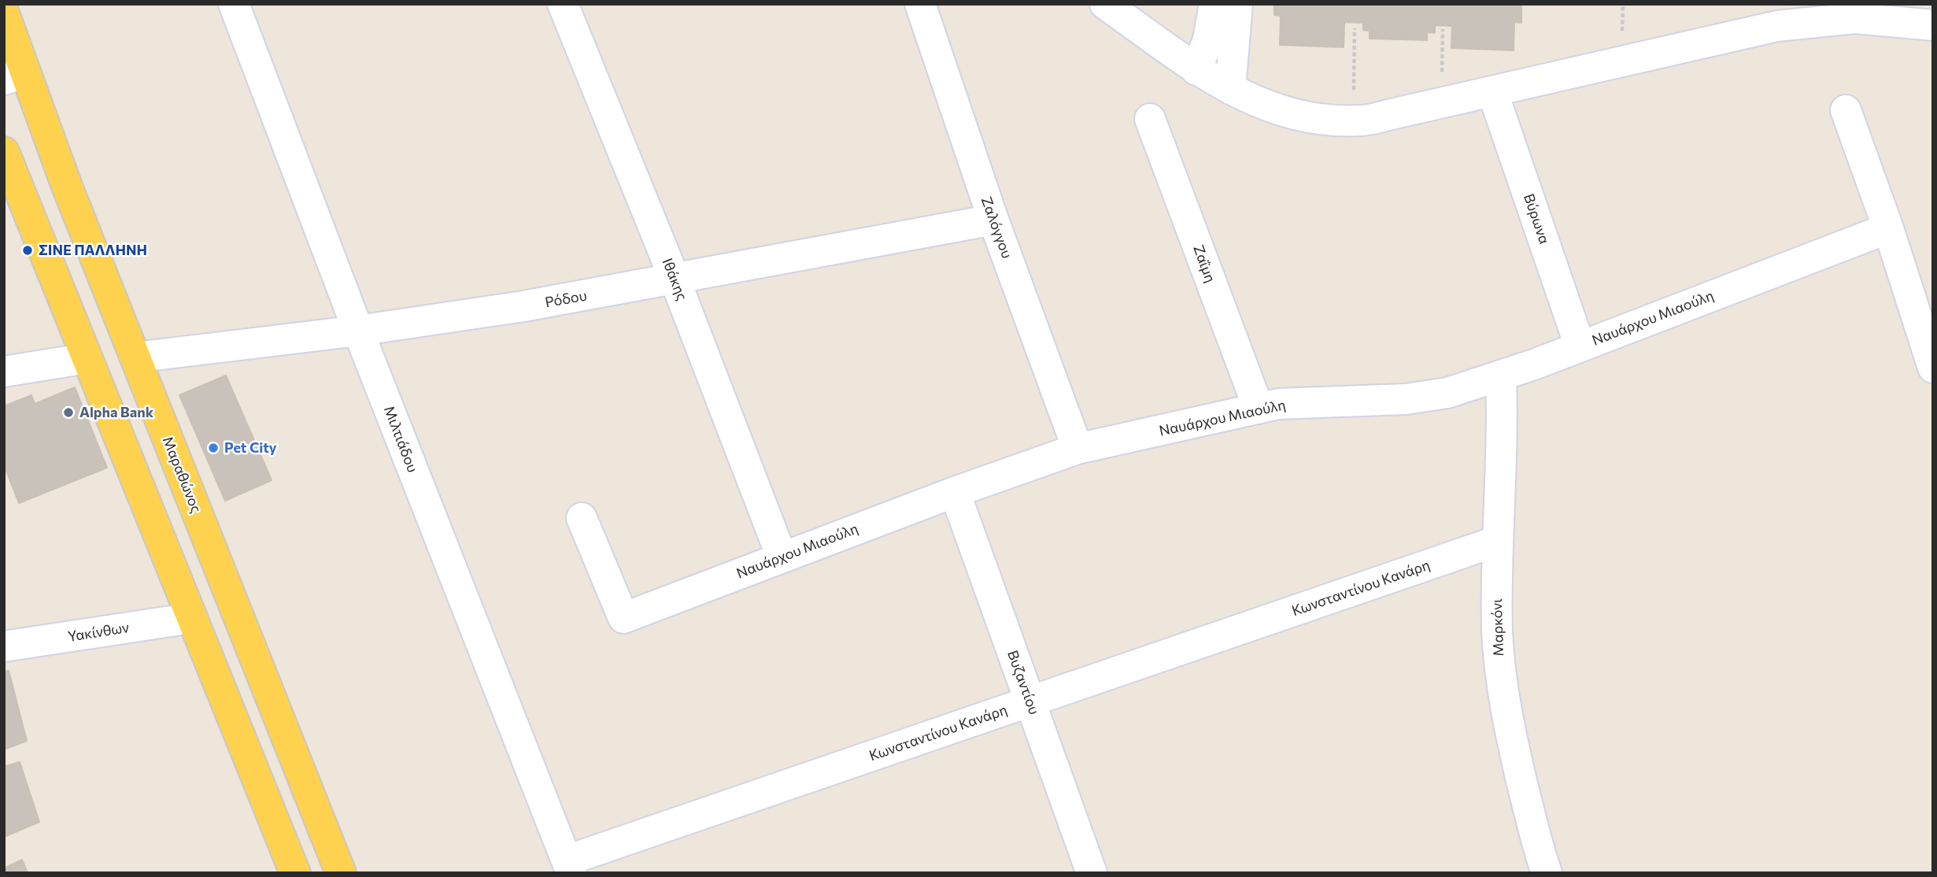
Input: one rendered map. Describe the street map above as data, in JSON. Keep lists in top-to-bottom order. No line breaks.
{"streets":{"main road":["Μαραθώνος"],"street":["Βύρωνα","Ζαλόγγου","Ζαΐμη","Ιθάκης","Ρόδου","Ναυάρχου Μιαούλη","Μιλτιάδου","Κωνσταντίνου Κανάρη","Μαρκόνι","Υακίνθων","Βυζαντίου"]},"crossings":[["Βύρωνα","Ναυάρχου Μιαούλη"],["Ζαλόγγου","Ρόδου"],["Ζαλόγγου","Ναυάρχου Μιαούλη"],["Ζαΐμη","Ναυάρχου Μιαούλη"],["Ιθάκης","Ρόδου"],["Ιθάκης","Ναυάρχου Μιαούλη"],["Ρόδου","Μιλτιάδου"],["Ρόδου","Μαραθώνος"],["Ναυάρχου Μιαούλη","Μαρκόνι"],["Ναυάρχου Μιαούλη","Βυζαντίου"],["Μιλτιάδου","Κωνσταντίνου Κανάρη"],["Κωνσταντίνου Κανάρη","Μαρκόνι"],["Κωνσταντίνου Κανάρη","Βυζαντίου"]],"places":["ΣΙΝΕ ΠΑΛΛΗΝΗ","Alpha Bank","Pet City"]}
